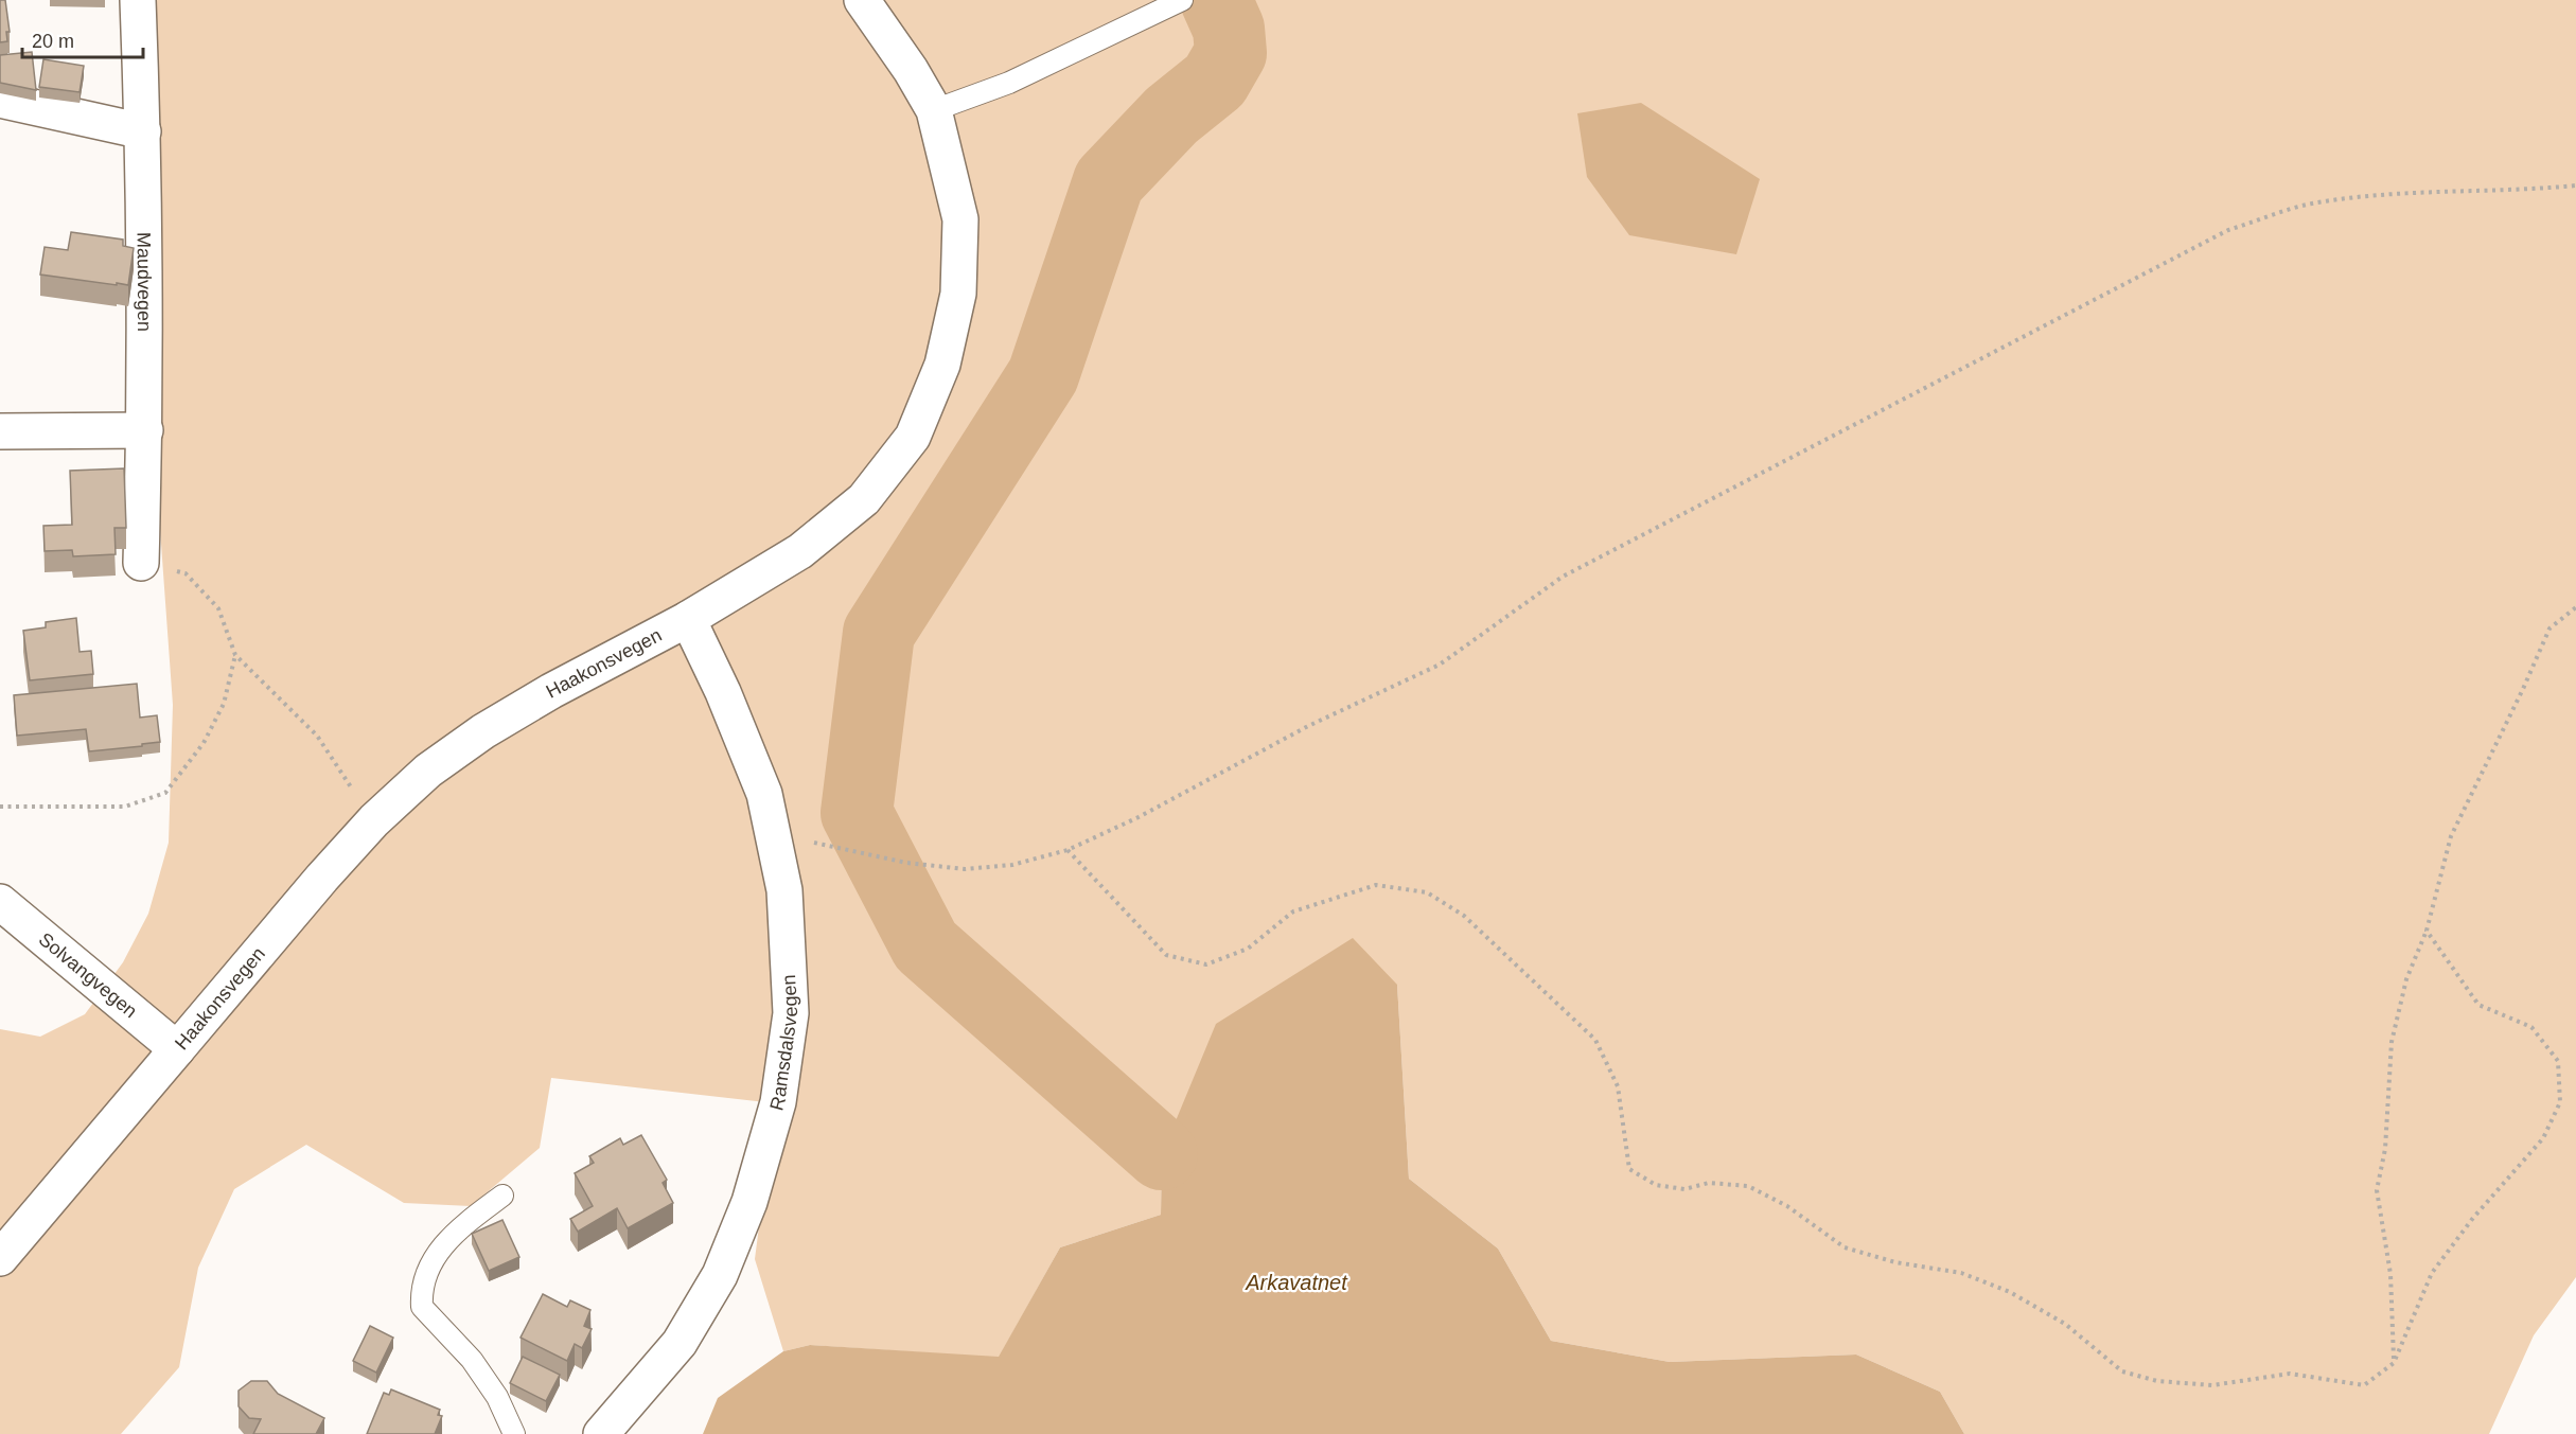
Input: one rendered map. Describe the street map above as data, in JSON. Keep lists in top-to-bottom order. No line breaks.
{"streets":{"street":["Maudvegen","Haakonsvegen","Solvangvegen","Ramsdalsvegen"]},"crossings":[["Haakonsvegen","Solvangvegen"],["Haakonsvegen","Ramsdalsvegen"]],"water":["Arkavatnet"],"scale_bar":"20 m"}
